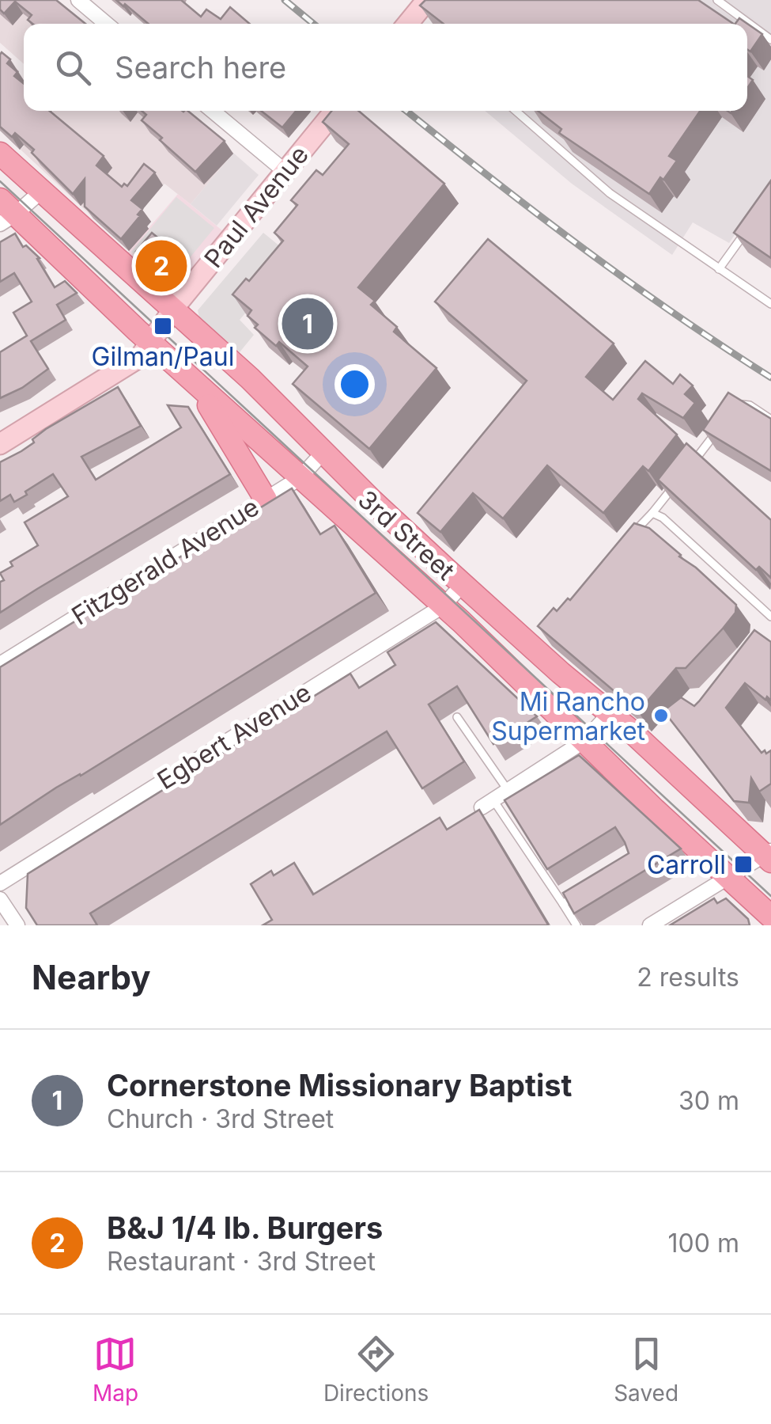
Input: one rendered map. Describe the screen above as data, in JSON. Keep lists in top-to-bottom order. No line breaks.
{"streets":{"main road":["Paul Avenue","3rd Street"],"street":["Fitzgerald Avenue","Egbert Avenue"]},"crossings":[["Paul Avenue","3rd Street"],["3rd Street","Fitzgerald Avenue"],["3rd Street","Egbert Avenue"]],"places":{"transit":["Gilman/Paul","Carroll"],"other":["Mi Rancho Supermarket"]},"page":{"search":"Search here","pins":["2","1"],"heading":["Nearby","2 results"],"list":[{"mark":"1","name":"Cornerstone Missionary Baptist","note":"Church · 3rd Street","value":"30 m"},{"mark":"2","name":"B&J 1/4 lb. Burgers","note":"Restaurant · 3rd Street","value":"100 m"}],"nav":["Map","Directions","Saved"]}}
